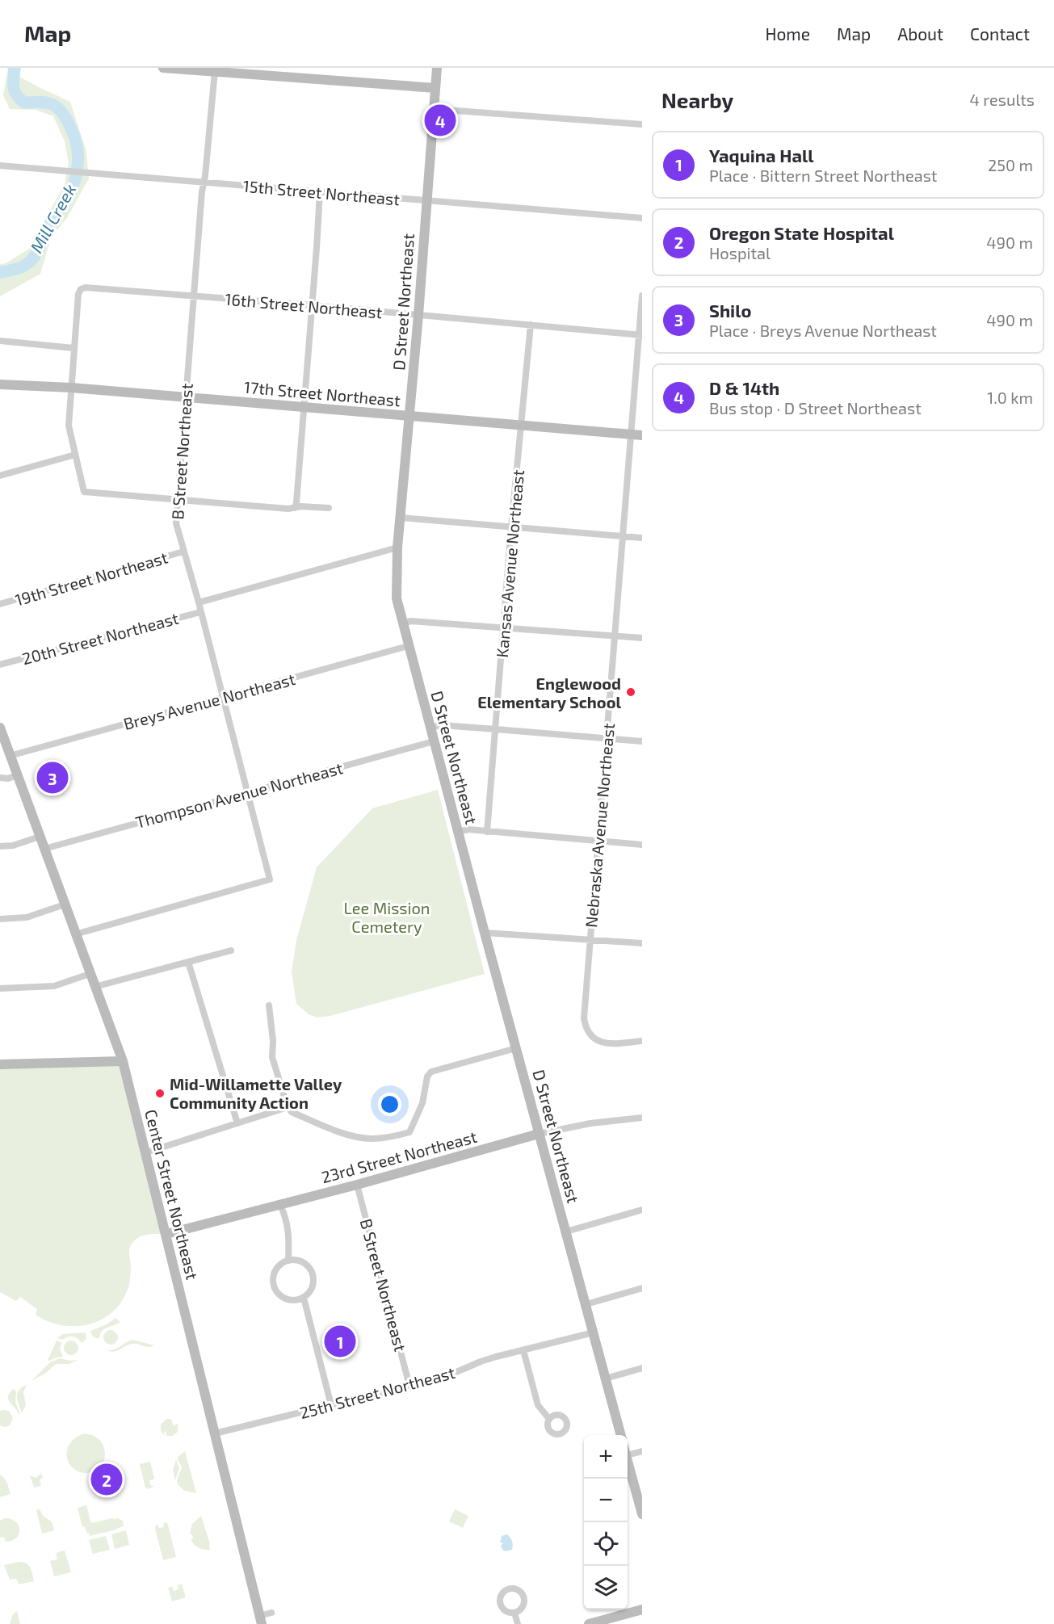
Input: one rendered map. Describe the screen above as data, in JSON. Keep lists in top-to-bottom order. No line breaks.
{"streets":{"street":["15th Street Northeast","D Street Northeast","16th Street Northeast","17th Street Northeast","B Street Northeast","Kansas Avenue Northeast","19th Street Northeast","20th Street Northeast","Breys Avenue Northeast","Thompson Avenue Northeast","Nebraska Avenue Northeast","23rd Street Northeast","Center Street Northeast","25th Street Northeast"]},"crossings":[["15th Street Northeast","D Street Northeast"],["15th Street Northeast","B Street Northeast"],["D Street Northeast","16th Street Northeast"],["D Street Northeast","17th Street Northeast"],["D Street Northeast","Breys Avenue Northeast"],["D Street Northeast","Thompson Avenue Northeast"],["D Street Northeast","23rd Street Northeast"],["D Street Northeast","25th Street Northeast"],["16th Street Northeast","B Street Northeast"],["16th Street Northeast","Kansas Avenue Northeast"],["16th Street Northeast","Nebraska Avenue Northeast"],["17th Street Northeast","B Street Northeast"],["17th Street Northeast","Kansas Avenue Northeast"],["17th Street Northeast","Nebraska Avenue Northeast"],["B Street Northeast","19th Street Northeast"],["B Street Northeast","20th Street Northeast"],["B Street Northeast","Breys Avenue Northeast"],["B Street Northeast","Thompson Avenue Northeast"],["B Street Northeast","23rd Street Northeast"],["B Street Northeast","Center Street Northeast"],["B Street Northeast","25th Street Northeast"],["Breys Avenue Northeast","Center Street Northeast"],["Thompson Avenue Northeast","Center Street Northeast"],["23rd Street Northeast","Center Street Northeast"],["Center Street Northeast","25th Street Northeast"]],"water":["Mill Creek"],"parks":["Lee Mission Cemetery"],"places":["Englewood Elementary School","Mid-Willamette Valley Community Action"],"page":{"header":"Map","nav":["Home","Map","About","Contact"],"heading":["Nearby","4 results"],"pins":["4","3","1","2"],"list":[{"mark":"1","name":"Yaquina Hall","note":"Place · Bittern Street Northeast","value":"250 m"},{"mark":"2","name":"Oregon State Hospital","note":"Hospital","value":"490 m"},{"mark":"3","name":"Shilo","note":"Place · Breys Avenue Northeast","value":"490 m"},{"mark":"4","name":"D & 14th","note":"Bus stop · D Street Northeast","value":"1.0 km"}],"map_buttons":["+","−"]}}
